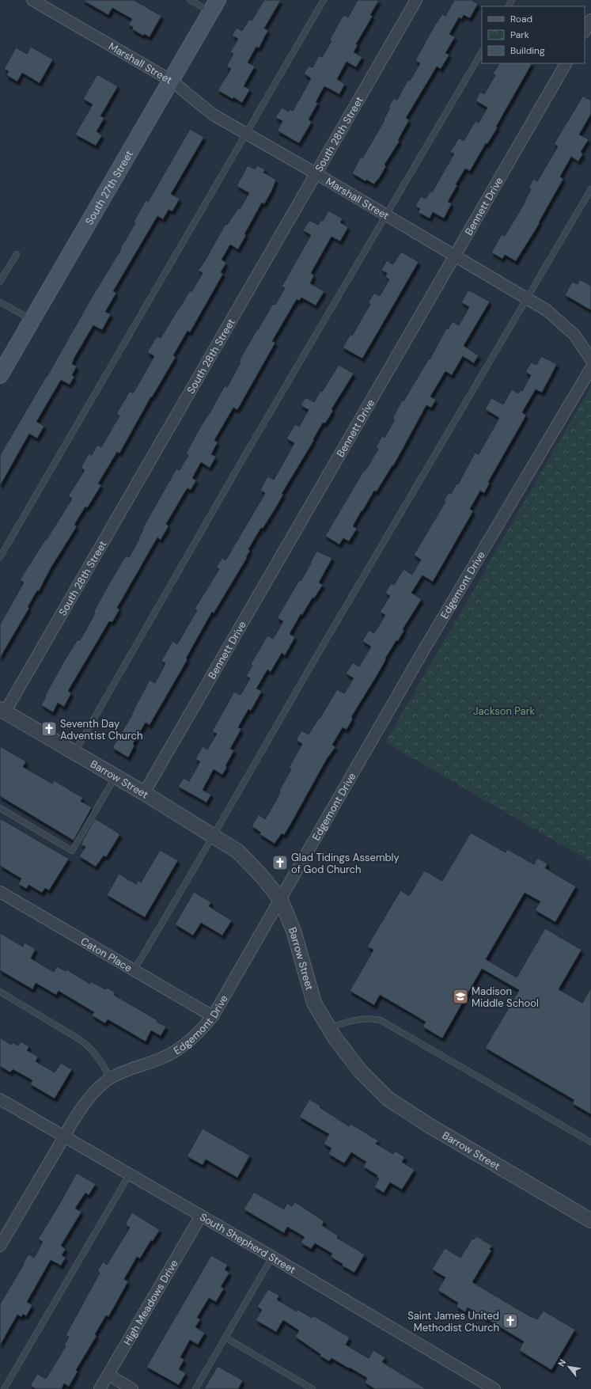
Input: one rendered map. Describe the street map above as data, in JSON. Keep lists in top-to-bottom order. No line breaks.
{"streets":{"main road":["South 27th Street"],"street":["Marshall Street","South 28th Street","Bennett Drive","Edgemont Drive","Barrow Street","Caton Place","South Shepherd Street","High Meadows Drive"]},"crossings":[["Marshall Street","South 28th Street"],["Marshall Street","South 27th Street"],["Marshall Street","Bennett Drive"],["South 28th Street","Barrow Street"],["Bennett Drive","Barrow Street"],["Edgemont Drive","Barrow Street"],["Edgemont Drive","Caton Place"],["Edgemont Drive","South Shepherd Street"],["South Shepherd Street","High Meadows Drive"]],"parks":["Jackson Park"],"places":{"church":["Seventh Day Adventist Church","Glad Tidings Assembly of God Church","Saint James United Methodist Church"],"school or university":["Madison Middle School"]},"legend":["Road","Park","Building"],"north":"top left"}
